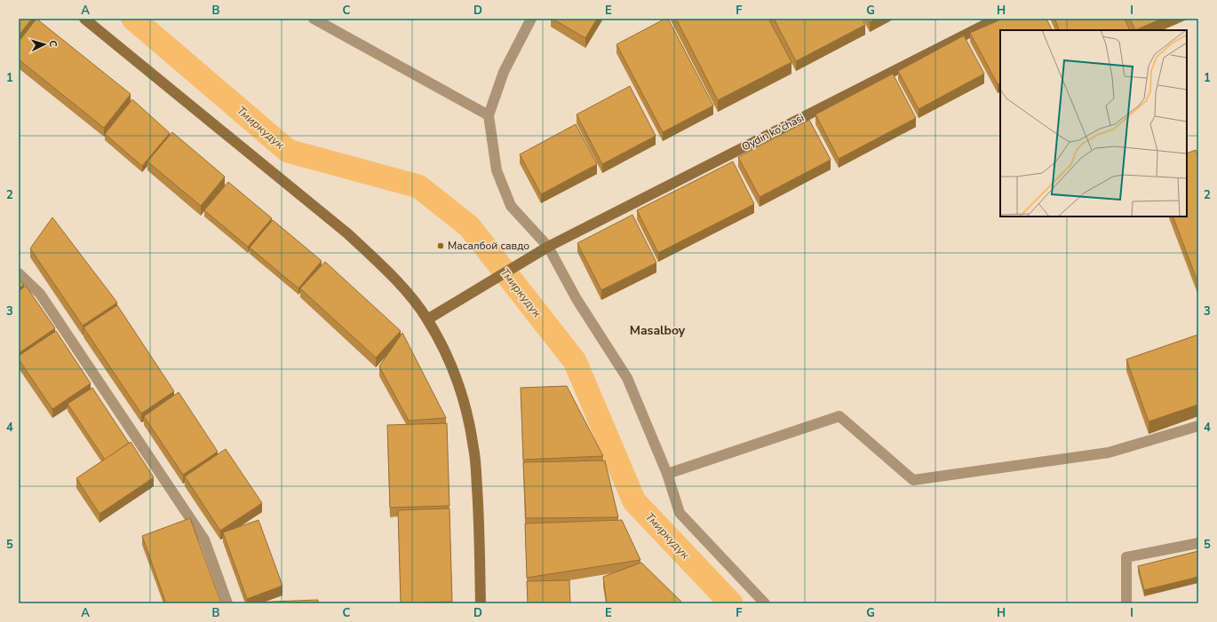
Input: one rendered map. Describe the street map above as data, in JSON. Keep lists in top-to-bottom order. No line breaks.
{"streets":{"main road":["Oydin ko‘chasi"]},"districts":["Masalboy"],"water":["Тмиркудук"],"places":["Масалбой савдо"],"north":"right","grid":{"columns":["A","B","C","D","E","F","G","H","I"],"rows":["1","2","3","4","5"]}}
